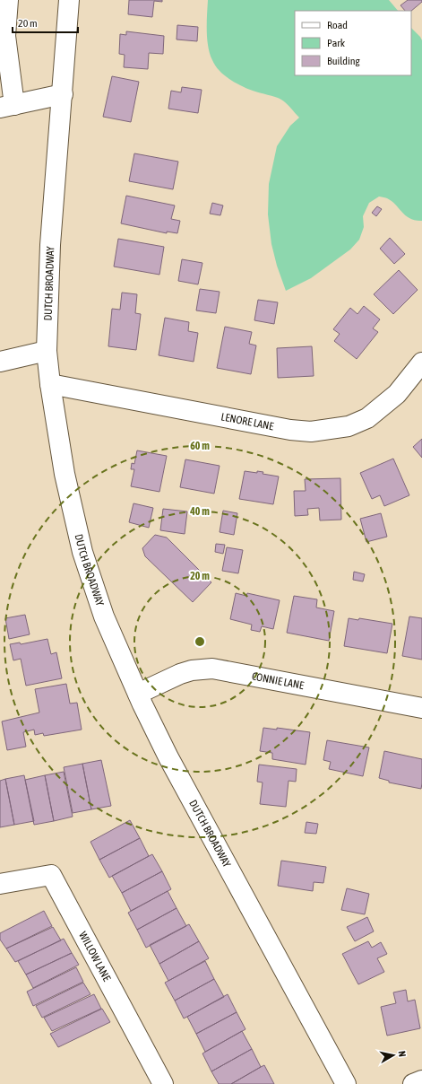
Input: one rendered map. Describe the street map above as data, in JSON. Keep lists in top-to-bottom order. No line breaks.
{"streets":{"main road":["DUTCH BROADWAY","LENORE LANE","CONNIE LANE","WILLOW LANE"]},"crossings":[["DUTCH BROADWAY","LENORE LANE"],["DUTCH BROADWAY","CONNIE LANE"]],"legend":["Road","Park","Building"],"scale_bar":"20 m","north":"right","rings":["60 m","40 m","20 m"]}
